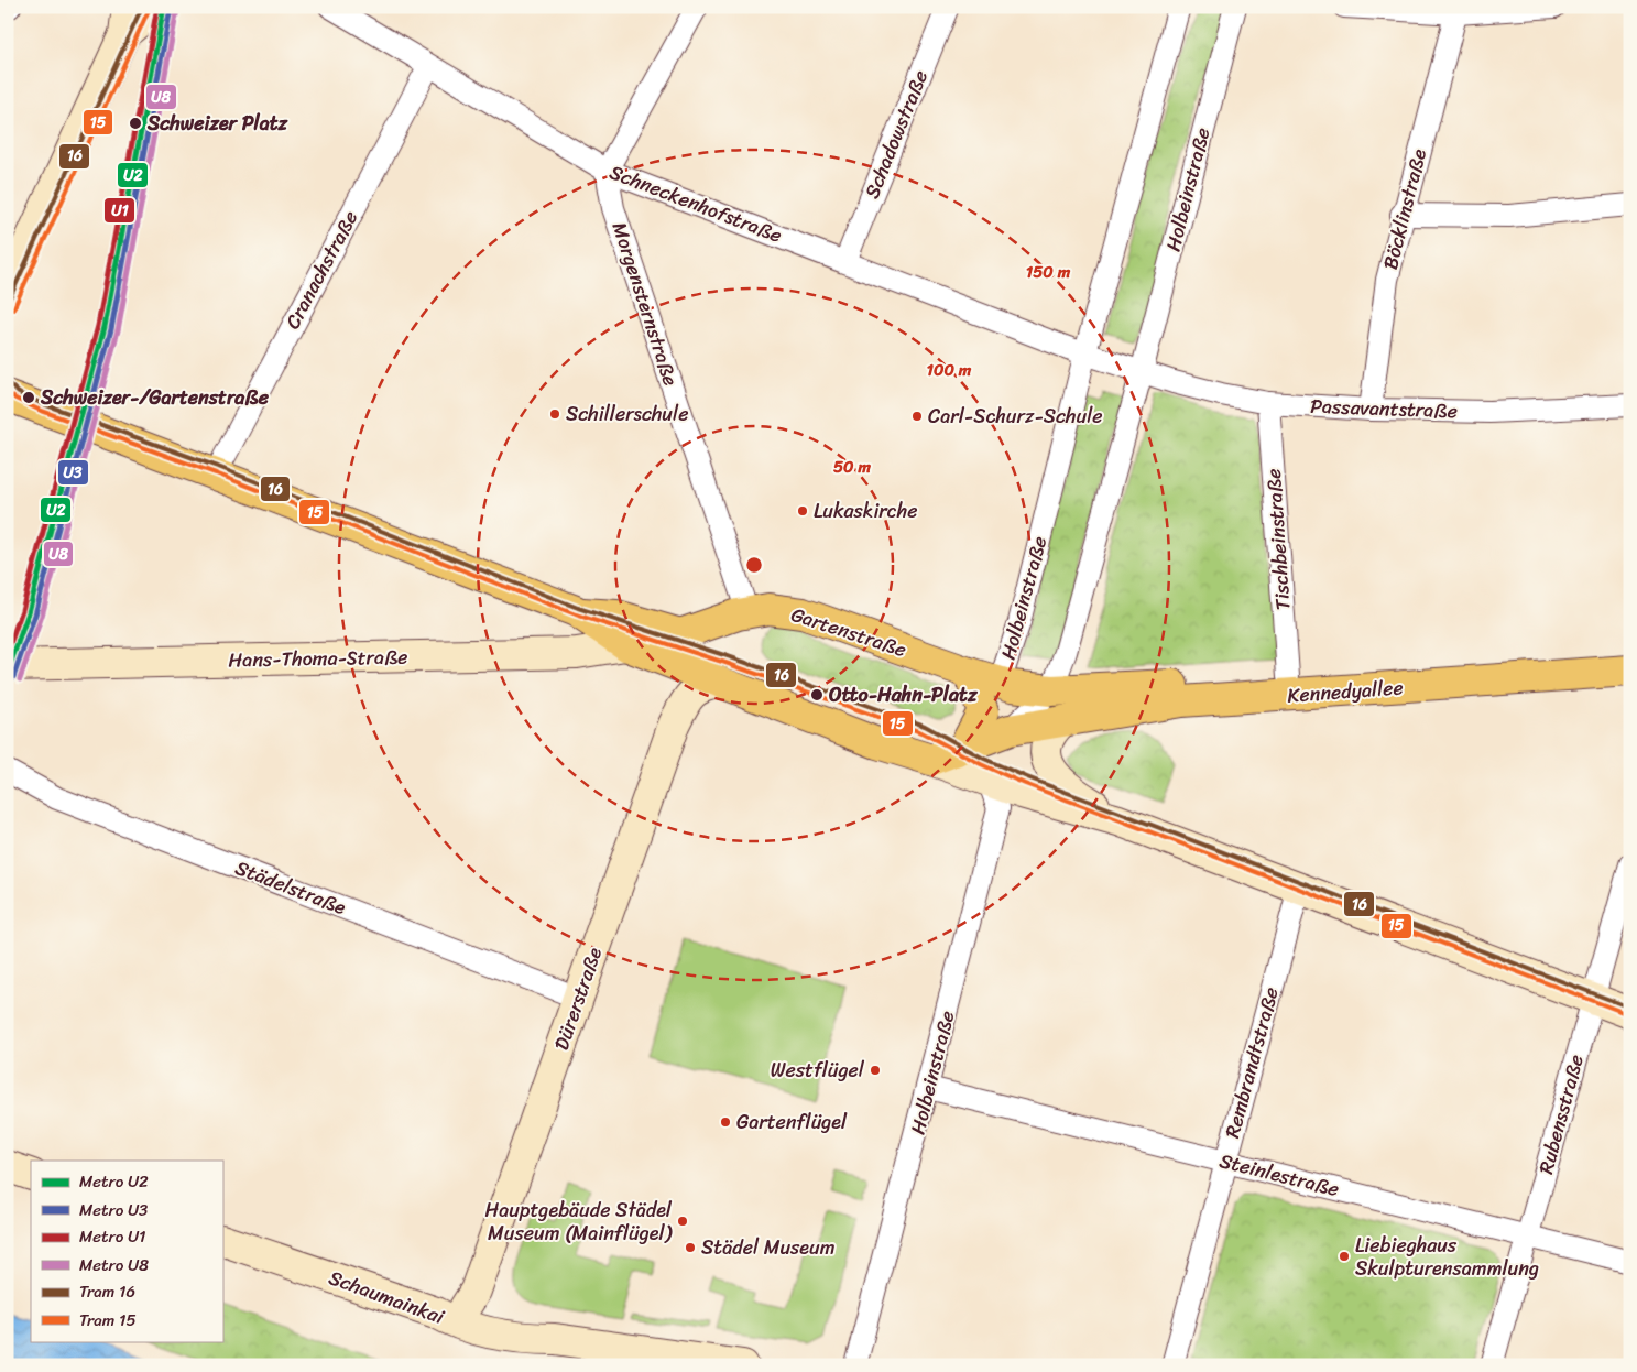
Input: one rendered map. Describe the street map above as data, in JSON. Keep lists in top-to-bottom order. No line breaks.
{"streets":{"main road":["Gartenstraße","Hans-Thoma-Straße","Kennedyallee","Dürerstraße","Schaumainkai"],"street":["Schadowstraße","Holbeinstraße","Schneckenhofstraße","Böcklinstraße","Cranachstraße","Morgensternstraße","Passavantstraße","Tischbeinstraße","Städelstraße","Rembrandtstraße","Rubensstraße","Steinlestraße"]},"crossings":[["Schadowstraße","Schneckenhofstraße"],["Holbeinstraße","Schneckenhofstraße"],["Holbeinstraße","Passavantstraße"],["Holbeinstraße","Gartenstraße"],["Holbeinstraße","Steinlestraße"],["Schneckenhofstraße","Cranachstraße"],["Schneckenhofstraße","Morgensternstraße"],["Böcklinstraße","Passavantstraße"],["Morgensternstraße","Gartenstraße"],["Passavantstraße","Tischbeinstraße"],["Tischbeinstraße","Kennedyallee"],["Gartenstraße","Hans-Thoma-Straße"],["Gartenstraße","Kennedyallee"],["Städelstraße","Dürerstraße"],["Dürerstraße","Schaumainkai"],["Rembrandtstraße","Steinlestraße"],["Rubensstraße","Steinlestraße"]],"places":["Schweizer Platz","Schweizer-/Gartenstraße","Schillerschule","Carl-Schurz-Schule","Lukaskirche","Otto-Hahn-Platz","Westflügel","Gartenflügel","Hauptgebäude Städel Museum (Mainflügel)","Städel Museum","Liebieghaus Skulpturensammlung"],"lines":["metro line U2","metro line U1","tram line 16","metro line U3","metro line U8","tram line 15"],"legend":["Metro U2","Metro U3","Metro U1","Metro U8","Tram 16","Tram 15"],"rings":["150 m","100 m","50 m"]}
